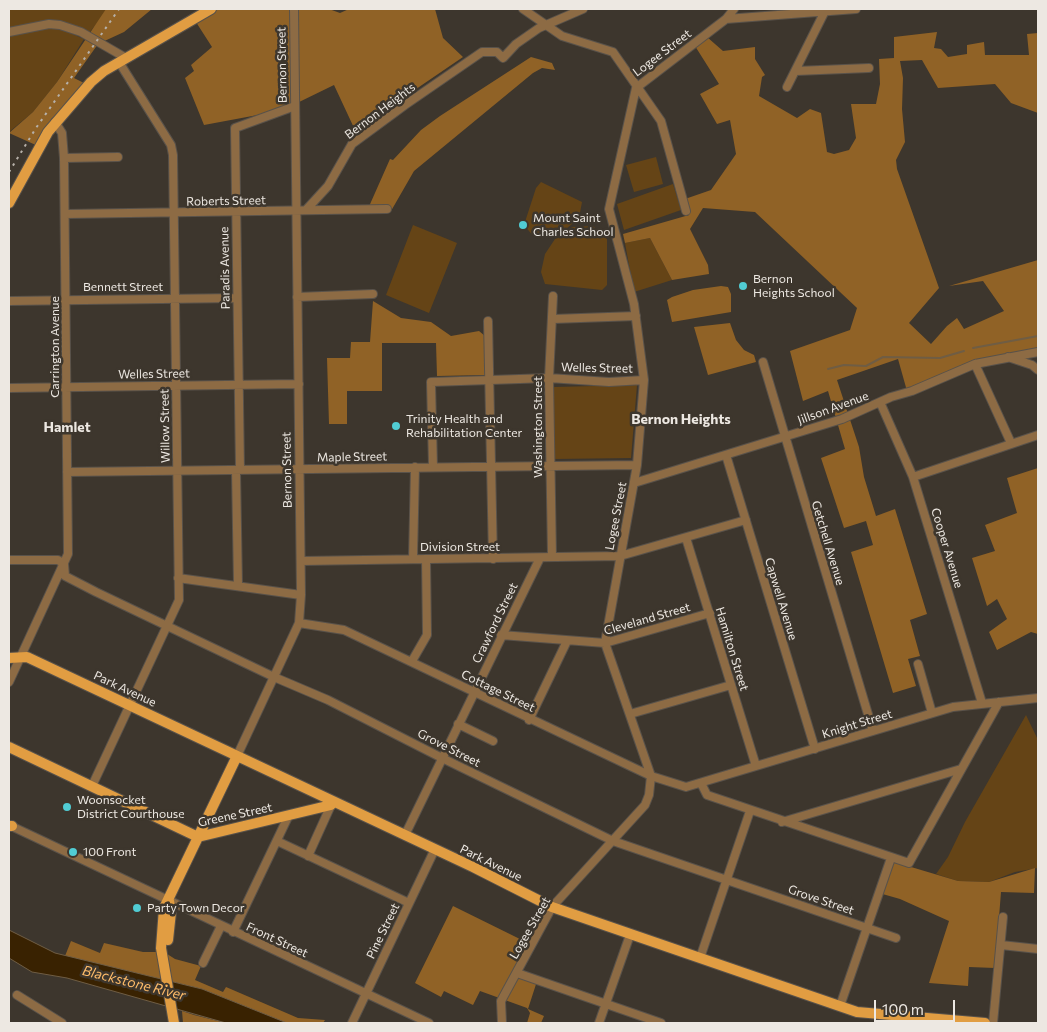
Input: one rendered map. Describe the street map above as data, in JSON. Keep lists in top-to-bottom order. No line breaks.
{"streets":{"main road":["Bernon Street","Park Avenue","Greene Street"],"street":["Logee Street","Bernon Heights","Roberts Street","Paradis Avenue","Bennett Street","Carrington Avenue","Welles Street","Jillson Avenue","Willow Street","Washington Street","Maple Street","Getchell Avenue","Division Street","Cooper Avenue","Capwell Avenue","Cleveland Street","Crawford Street","Hamilton Street","Cottage Street","Knight Street","Grove Street","Pine Street","Front Street"]},"crossings":[["Logee Street","Welles Street"],["Logee Street","Jillson Avenue"],["Logee Street","Maple Street"],["Logee Street","Division Street"],["Logee Street","Cleveland Street"],["Logee Street","Park Avenue"],["Logee Street","Cottage Street"],["Logee Street","Grove Street"],["Bernon Street","Roberts Street"],["Bernon Street","Paradis Avenue"],["Bernon Street","Welles Street"],["Bernon Street","Maple Street"],["Bernon Street","Division Street"],["Bernon Street","Park Avenue"],["Bernon Street","Cottage Street"],["Bernon Street","Grove Street"],["Bernon Street","Greene Street"],["Bernon Street","Front Street"],["Bernon Heights","Roberts Street"],["Roberts Street","Paradis Avenue"],["Roberts Street","Carrington Avenue"],["Roberts Street","Willow Street"],["Paradis Avenue","Bennett Street"],["Paradis Avenue","Welles Street"],["Paradis Avenue","Maple Street"],["Bennett Street","Carrington Avenue"],["Bennett Street","Willow Street"],["Carrington Avenue","Welles Street"],["Carrington Avenue","Maple Street"],["Carrington Avenue","Park Avenue"],["Carrington Avenue","Grove Street"],["Welles Street","Willow Street"],["Welles Street","Washington Street"],["Welles Street","Maple Street"],["Jillson Avenue","Getchell Avenue"],["Jillson Avenue","Cooper Avenue"],["Jillson Avenue","Capwell Avenue"],["Willow Street","Maple Street"],["Willow Street","Park Avenue"],["Willow Street","Grove Street"],["Willow Street","Greene Street"],["Washington Street","Maple Street"],["Washington Street","Division Street"],["Getchell Avenue","Knight Street"],["Division Street","Capwell Avenue"],["Division Street","Crawford Street"],["Division Street","Hamilton Street"],["Cooper Avenue","Knight Street"],["Capwell Avenue","Knight Street"],["Cleveland Street","Crawford Street"],["Cleveland Street","Hamilton Street"],["Crawford Street","Park Avenue"],["Crawford Street","Cottage Street"],["Crawford Street","Grove Street"],["Hamilton Street","Knight Street"],["Park Avenue","Greene Street"],["Park Avenue","Pine Street"],["Cottage Street","Knight Street"],["Pine Street","Front Street"]],"districts":["Bernon Heights","Hamlet"],"water":["Blackstone River"],"places":["Mount Saint Charles School","Bernon Heights School","Trinity Health and Rehabilitation Center","Woonsocket District Courthouse","100 Front","Party Town Decor"],"scale_bar":"100 m"}
